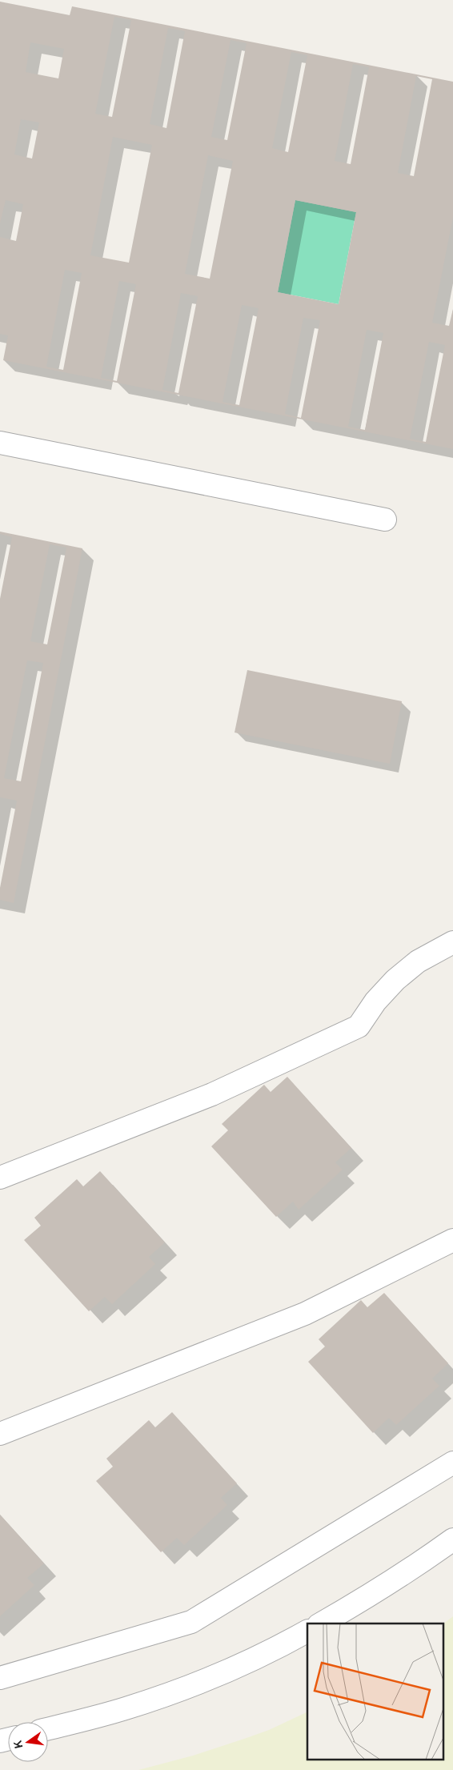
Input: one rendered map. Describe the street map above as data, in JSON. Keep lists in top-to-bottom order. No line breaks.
{"north":"left"}
